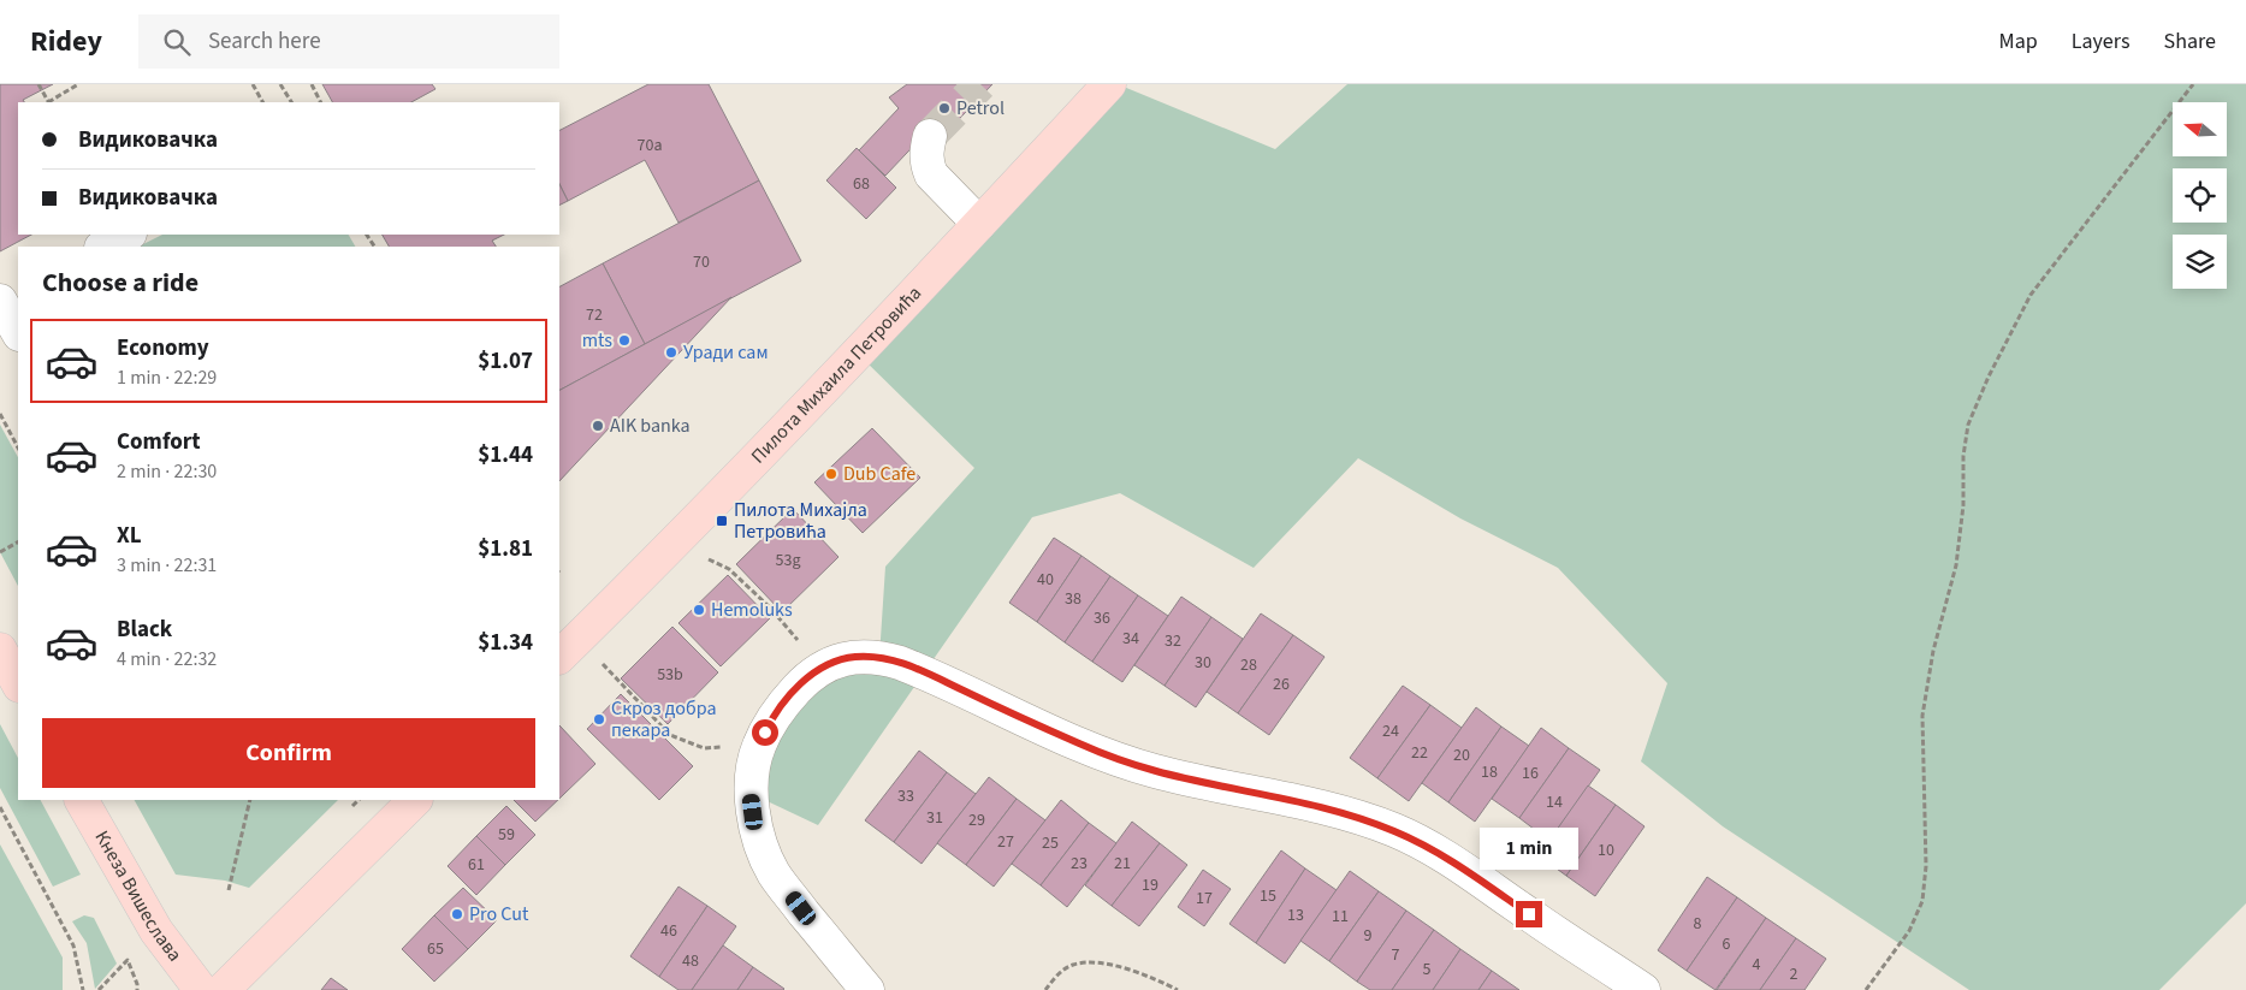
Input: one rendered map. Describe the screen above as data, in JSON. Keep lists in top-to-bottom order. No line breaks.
{"streets":{"main road":["Пилота Михаила Петровића","Кнеза Вишеслава"]},"places":{"other":["Petrol","mts","Уради сам","AIK banka","Dub Cafe","Hemoluks","Скроз добра пекара","Pro Cut"],"transit":["Пилота Михајла Петровића"]},"house_numbers":["70a","68","70","72","53g","40","38","36","34","32","30","28","53b","26","24","22","20","18","16","33","14","31","29","59","27","25","10","23","21","61","19","15","17","13","11","8","46","9","6","65","7","48","4","5","2"],"north":"left","page":{"header":"Ridey","search":"Search here","nav":["Map","Layers","Share"],"banner":["Видиковачка","Видиковачка"],"heading":"Choose a ride","list":[{"name":"Economy","note":"1 min · 22:29","value":"$1.07"},{"name":"Comfort","note":"2 min · 22:30","value":"$1.44"},{"name":"XL","note":"3 min · 22:31","value":"$1.81"},{"name":"Black","note":"4 min · 22:32","value":"$1.34"}],"buttons":"Confirm","bubble":"1 min"}}
